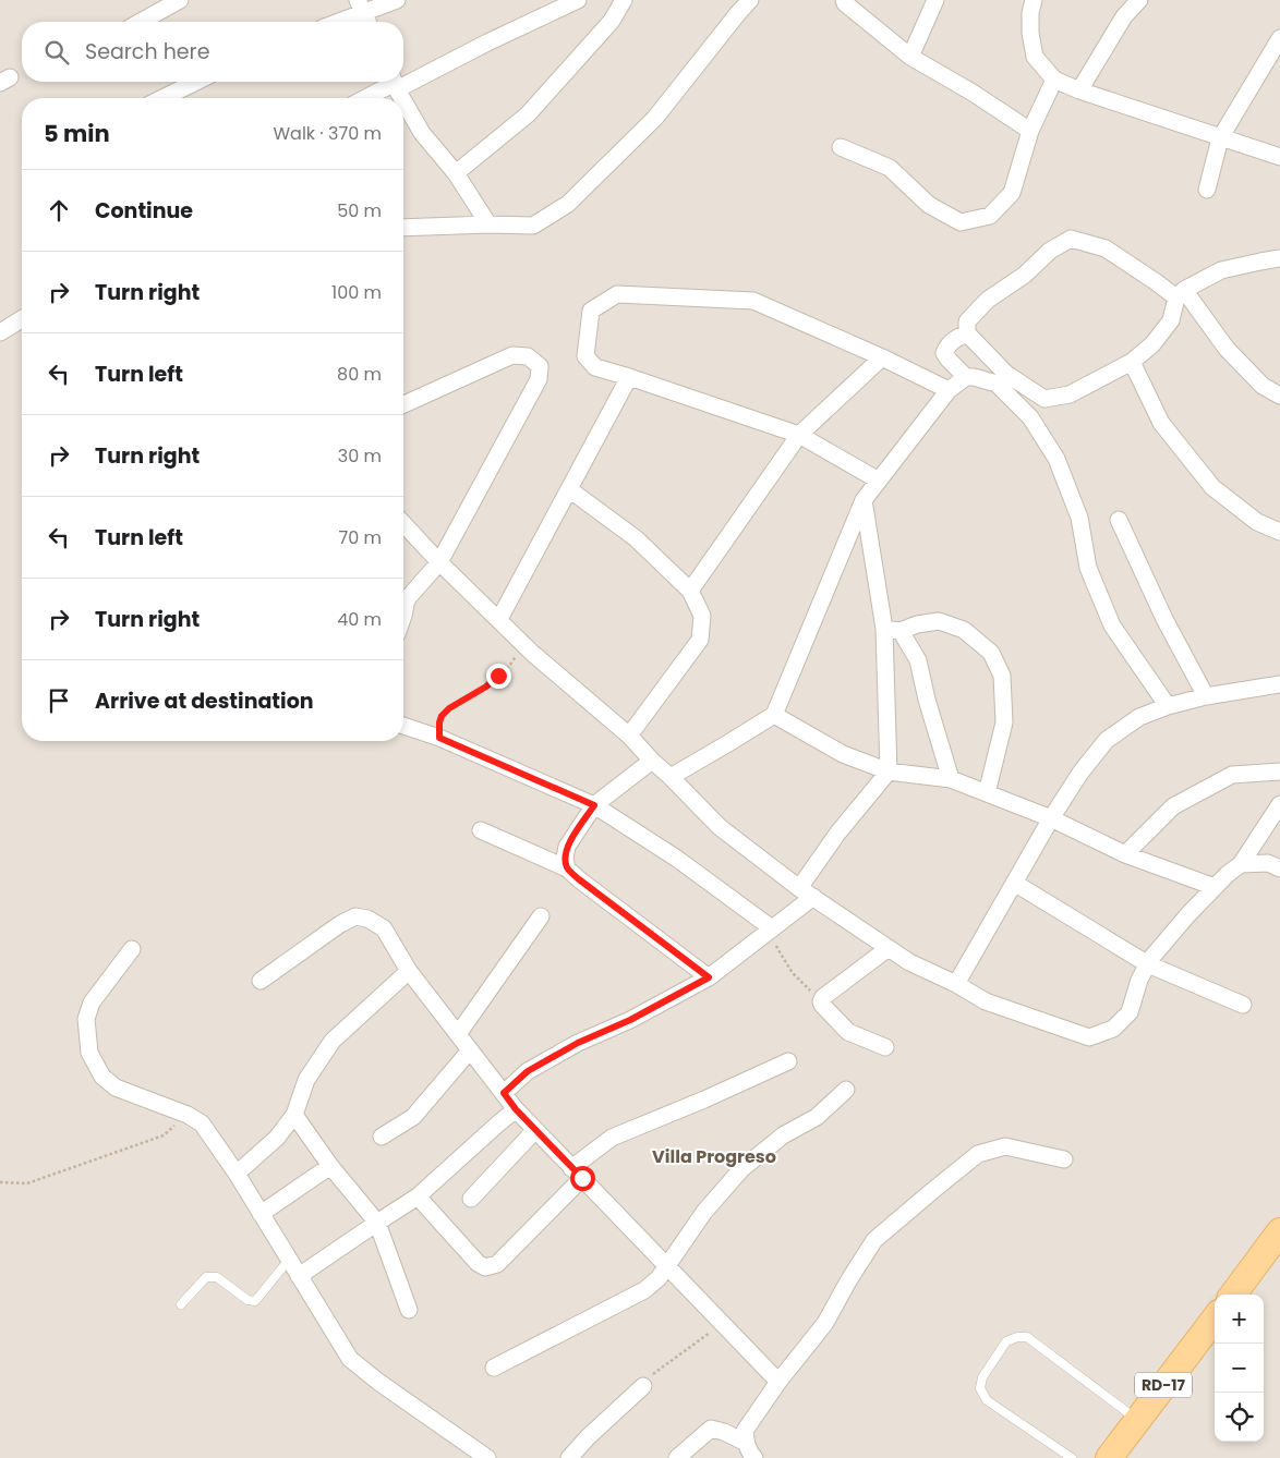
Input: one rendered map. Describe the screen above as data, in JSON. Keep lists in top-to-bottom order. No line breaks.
{"streets":{"main road":["RD-17"]},"districts":["Villa Progreso"],"page":{"search":"Search here","heading":["5 min","Walk · 370 m"],"list":[["Continue","50 m"],["Turn right","100 m"],["Turn left","80 m"],["Turn right","30 m"],["Turn left","70 m"],["Turn right","40 m"],"Arrive at destination"],"map_buttons":["+","−"]}}
